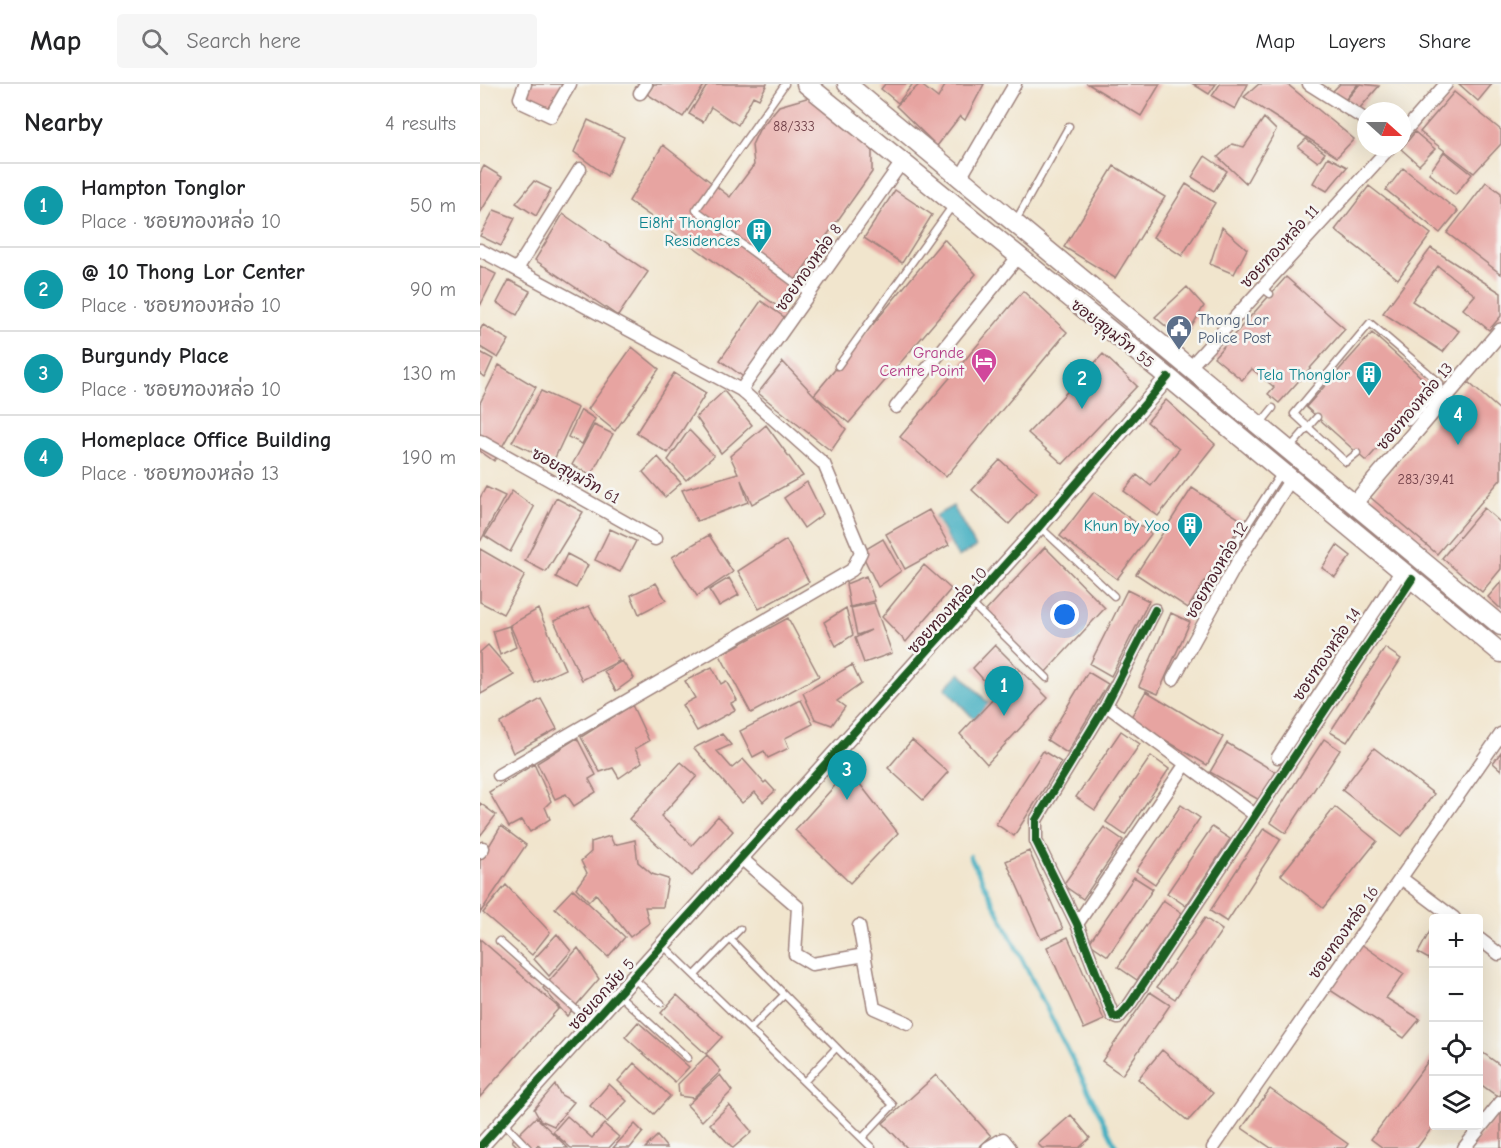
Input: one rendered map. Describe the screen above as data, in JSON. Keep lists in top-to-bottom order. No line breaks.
{"streets":{"main road":["ซอยสุขุมวิท 55"],"street":["ซอยทองหล่อ 11","ซอยทองหล่อ 8","ซอยทองหล่อ 13","ซอยสุขุมวิท 61","ซอยทองหล่อ 12","ซอยทองหล่อ 10","ซอยทองหล่อ 14","ซอยทองหล่อ 16","ซอยเอกมัย 5"]},"crossings":[["ซอยทองหล่อ 11","ซอยสุขุมวิท 55"],["ซอยทองหล่อ 8","ซอยสุขุมวิท 55"],["ซอยสุขุมวิท 55","ซอยทองหล่อ 13"],["ซอยสุขุมวิท 55","ซอยทองหล่อ 12"],["ซอยสุขุมวิท 55","ซอยทองหล่อ 10"],["ซอยสุขุมวิท 55","ซอยทองหล่อ 14"],["ซอยทองหล่อ 10","ซอยเอกมัย 5"]],"places":{"building":["Ei8ht Thonglor Residences","Tela Thonglor","Khun by Yoo"],"public building":["Thong Lor Police Post"],"hotel":["Grande Centre Point"]},"house_numbers":["88/333","283/39,41"],"north":"right","page":{"header":"Map","search":"Search here","nav":["Map","Layers","Share"],"heading":["Nearby","4 results"],"list":[{"mark":"1","name":"Hampton Tonglor","note":"Place · ซอยทองหล่อ 10","value":"50 m"},{"mark":"2","name":"@ 10 Thong Lor Center","note":"Place · ซอยทองหล่อ 10","value":"90 m"},{"mark":"3","name":"Burgundy Place","note":"Place · ซอยทองหล่อ 10","value":"130 m"},{"mark":"4","name":"Homeplace Office Building","note":"Place · ซอยทองหล่อ 13","value":"190 m"}],"pins":["2","4","1","3"],"map_buttons":["+","−"]}}
